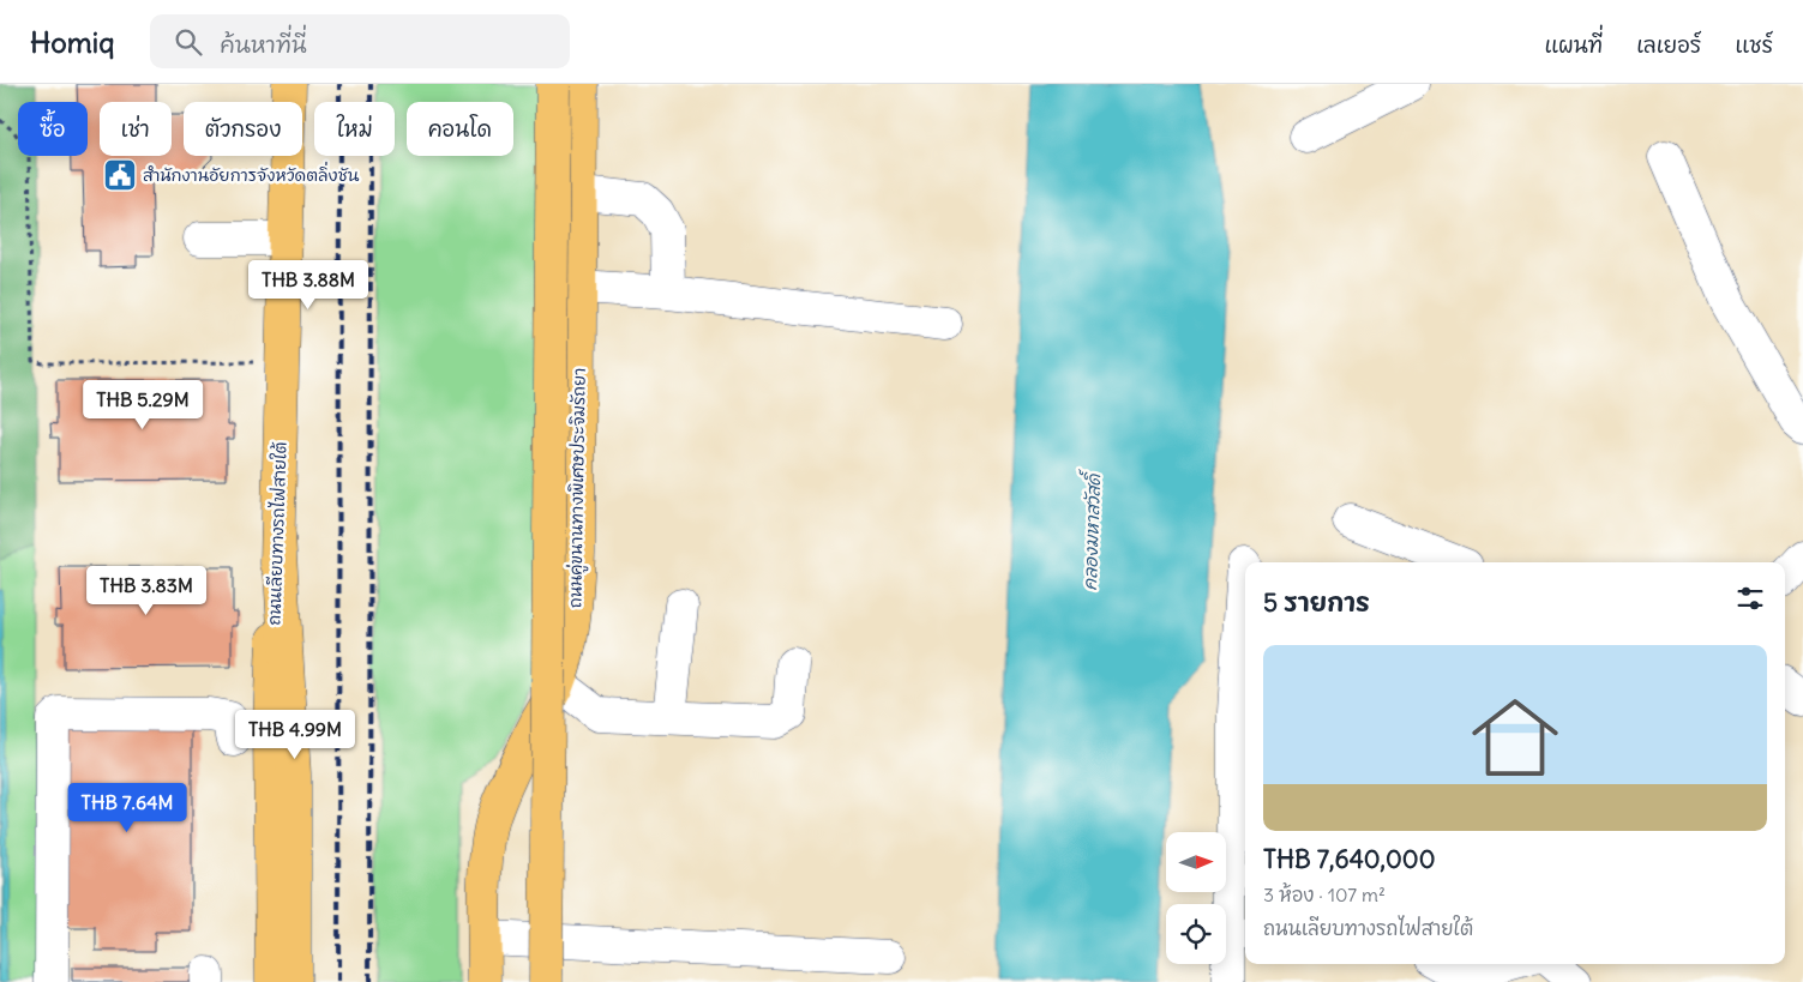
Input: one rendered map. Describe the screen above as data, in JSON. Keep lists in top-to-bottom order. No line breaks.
{"streets":{"main road":["ถนนคู่ขนานทางพิเศษประจิมรัถยา","ถนนเลียบทางรถไฟสายใต้"]},"water":["คลองมหาสวัสดิ์"],"places":{"public building":["สํานักงานอัยการจังหวัดตลิ่งชัน"]},"north":"right","page":{"header":"Homiq","search":"ค้นหาที่นี่","nav":["แผนที่","เลเยอร์","แชร์"],"chip":["ซื้อ","เช่า","ตัวกรอง","ใหม่","คอนโด"],"price":["THB 3.88M","THB 5.29M","THB 3.83M","THB 4.99M","THB 7.64M"],"heading":"5 รายการ","list":[{"name":"THB 7,640,000","note":"3 ห้อง · 107 m² · ถนนเลียบทางรถไฟสายใต้"}]}}
